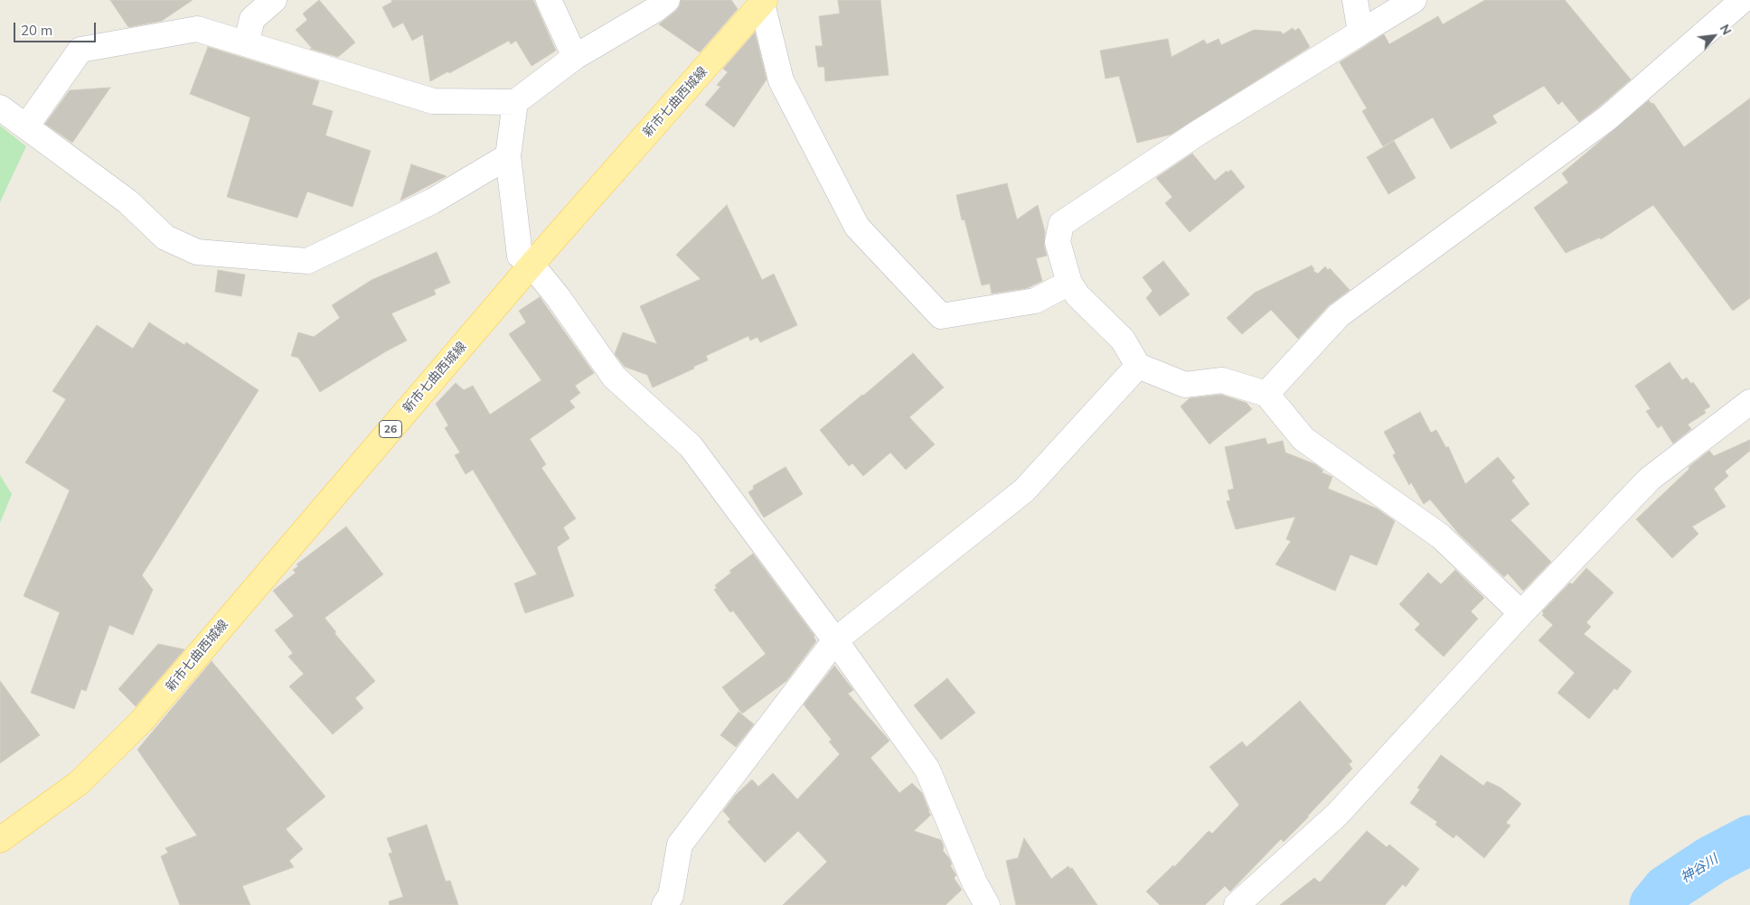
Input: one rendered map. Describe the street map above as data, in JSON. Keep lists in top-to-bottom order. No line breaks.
{"streets":{"main road":["新市七曲西城線","26"]},"water":["神谷川"],"scale_bar":"20 m","north":"top right"}
